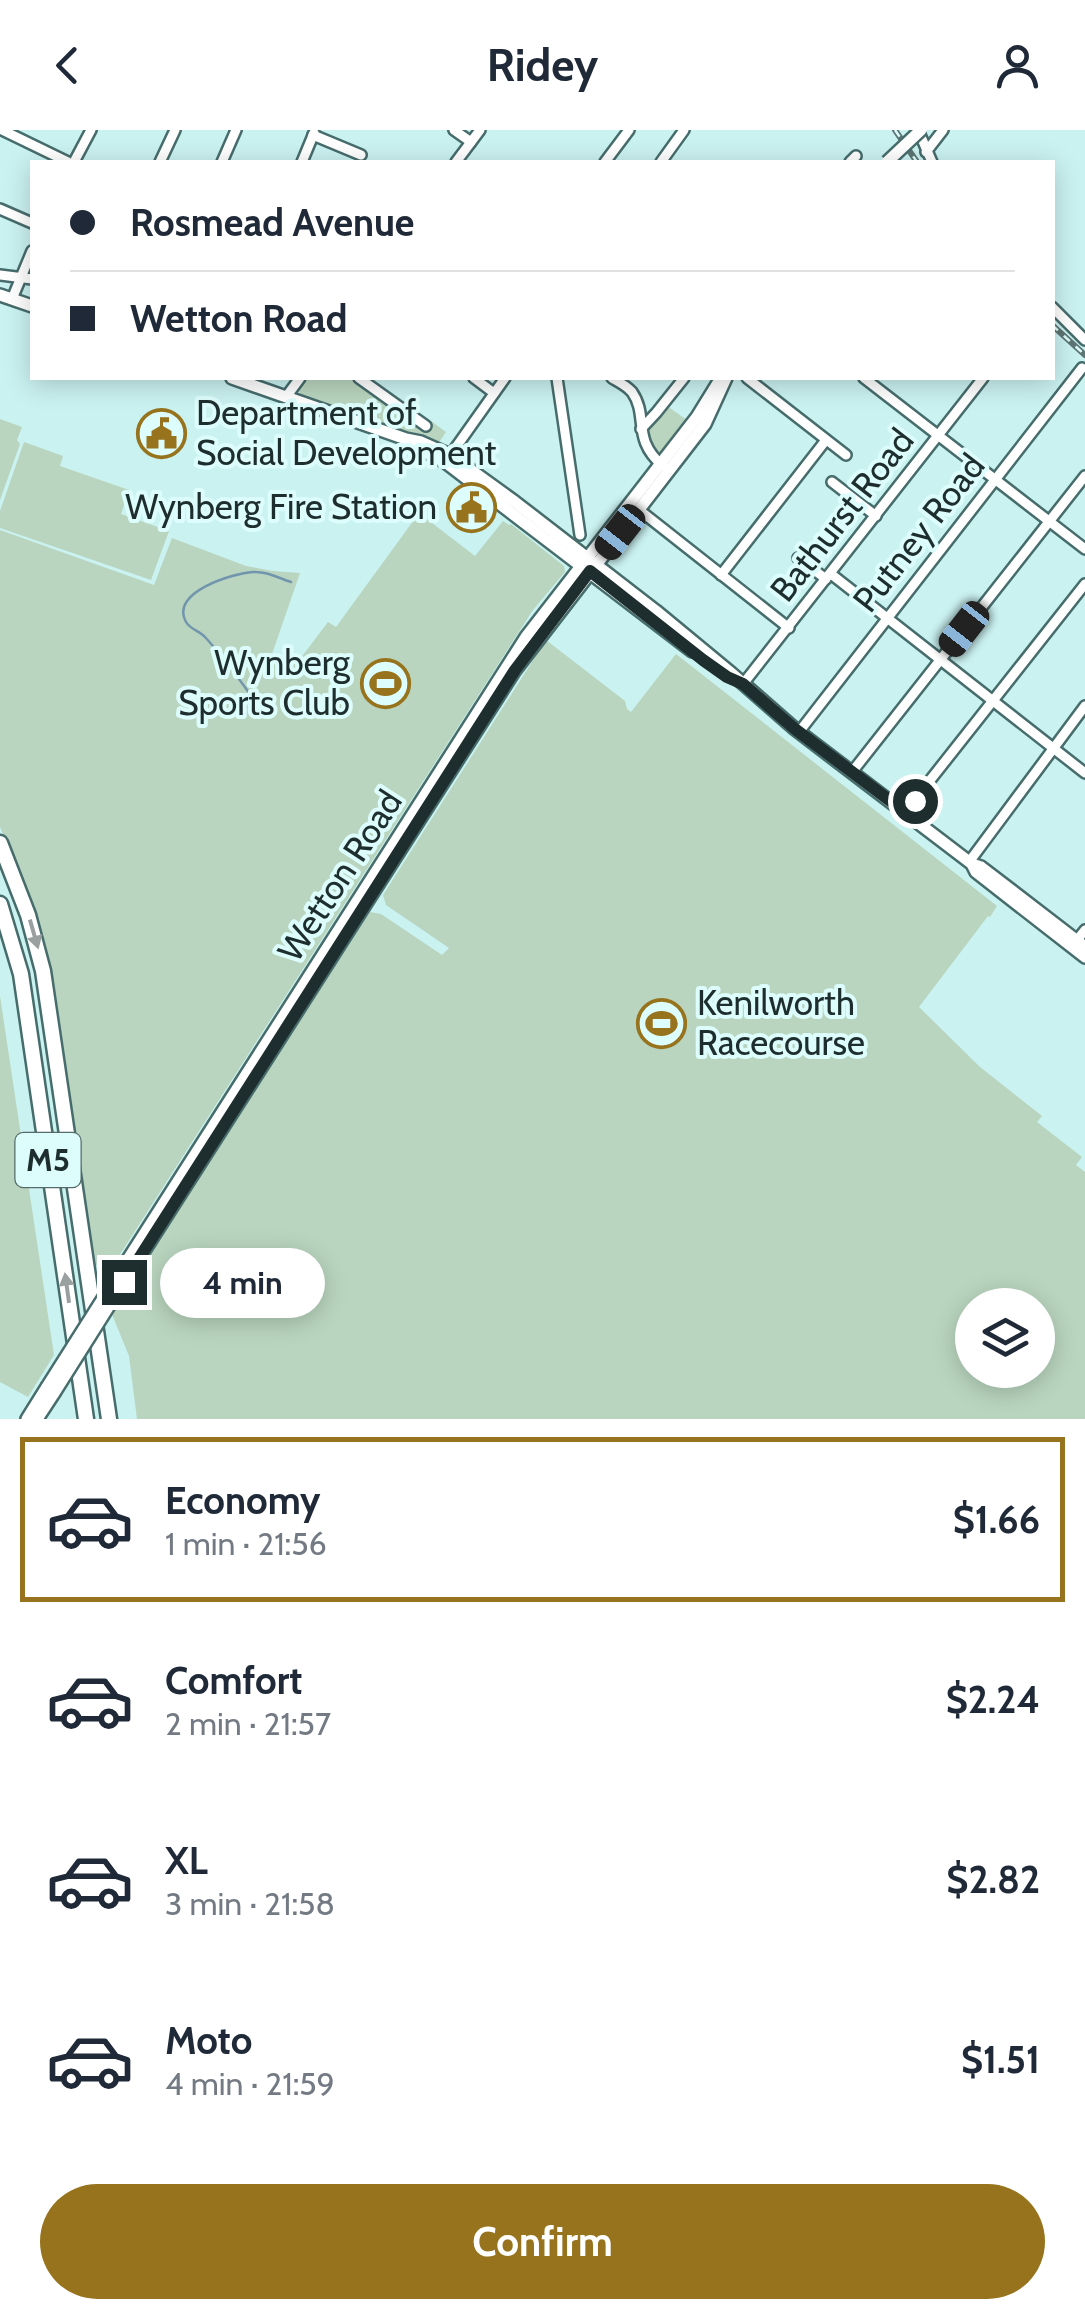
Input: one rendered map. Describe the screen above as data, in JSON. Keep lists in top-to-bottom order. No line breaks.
{"streets":{"highway":["M5"],"main road":["Wetton Road"],"street":["Bathurst Road","Putney Road"]},"places":{"public building":["Department of Social Development","Wynberg Fire Station"],"sports":["Wynberg Sports Club","Kenilworth Racecourse"]},"page":{"header":"Ridey","banner":["Rosmead Avenue","Wetton Road"],"bubble":"4 min","list":[{"name":"Economy","note":"1 min · 21:56","value":"$1.66"},{"name":"Comfort","note":"2 min · 21:57","value":"$2.24"},{"name":"XL","note":"3 min · 21:58","value":"$2.82"},{"name":"Moto","note":"4 min · 21:59","value":"$1.51"}],"buttons":"Confirm"}}
